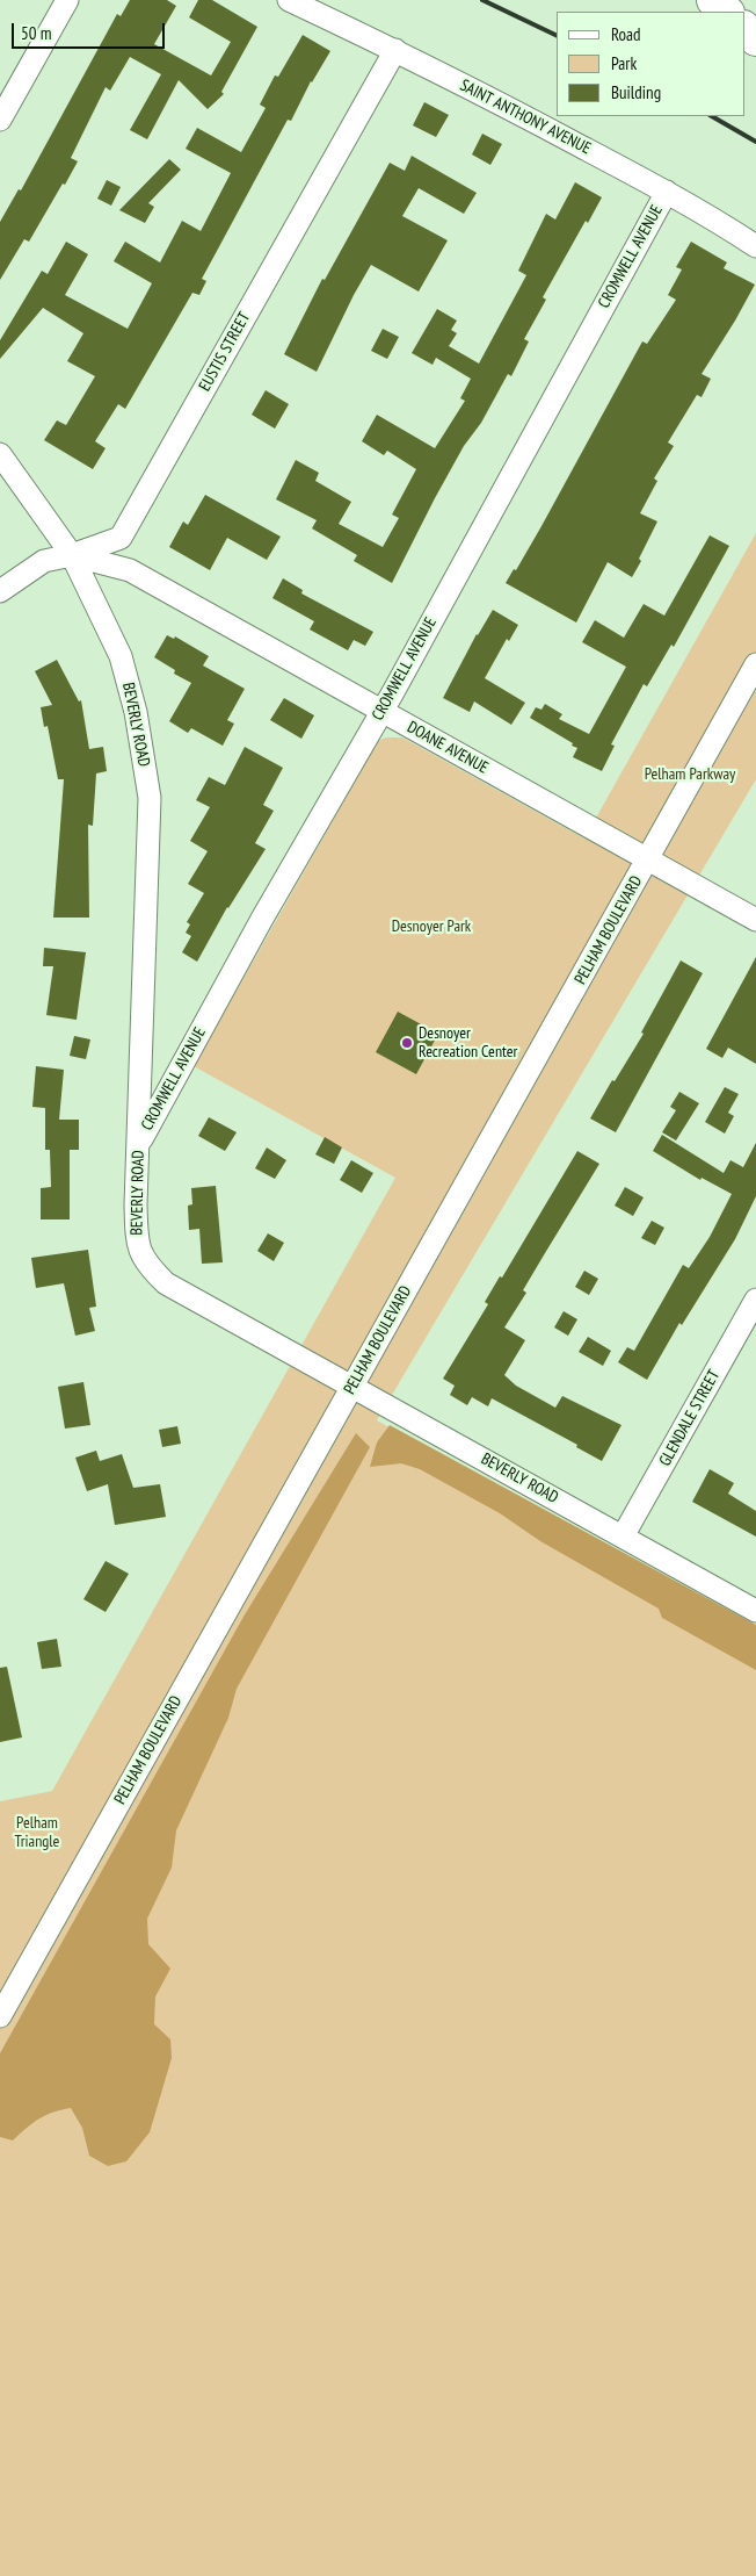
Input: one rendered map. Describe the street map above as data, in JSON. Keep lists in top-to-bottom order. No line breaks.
{"streets":{"street":["SAINT ANTHONY AVENUE","CROMWELL AVENUE","EUSTIS STREET","BEVERLY ROAD","DOANE AVENUE","PELHAM BOULEVARD","GLENDALE STREET"]},"crossings":[["SAINT ANTHONY AVENUE","CROMWELL AVENUE"],["SAINT ANTHONY AVENUE","EUSTIS STREET"],["CROMWELL AVENUE","BEVERLY ROAD"],["CROMWELL AVENUE","DOANE AVENUE"],["EUSTIS STREET","BEVERLY ROAD"],["EUSTIS STREET","DOANE AVENUE"],["BEVERLY ROAD","DOANE AVENUE"],["BEVERLY ROAD","PELHAM BOULEVARD"],["BEVERLY ROAD","GLENDALE STREET"],["DOANE AVENUE","PELHAM BOULEVARD"]],"parks":["Pelham Parkway","Desnoyer Park","Pelham Triangle"],"places":["Desnoyer Recreation Center"],"legend":["Road","Park","Building"],"scale_bar":"50 m"}
